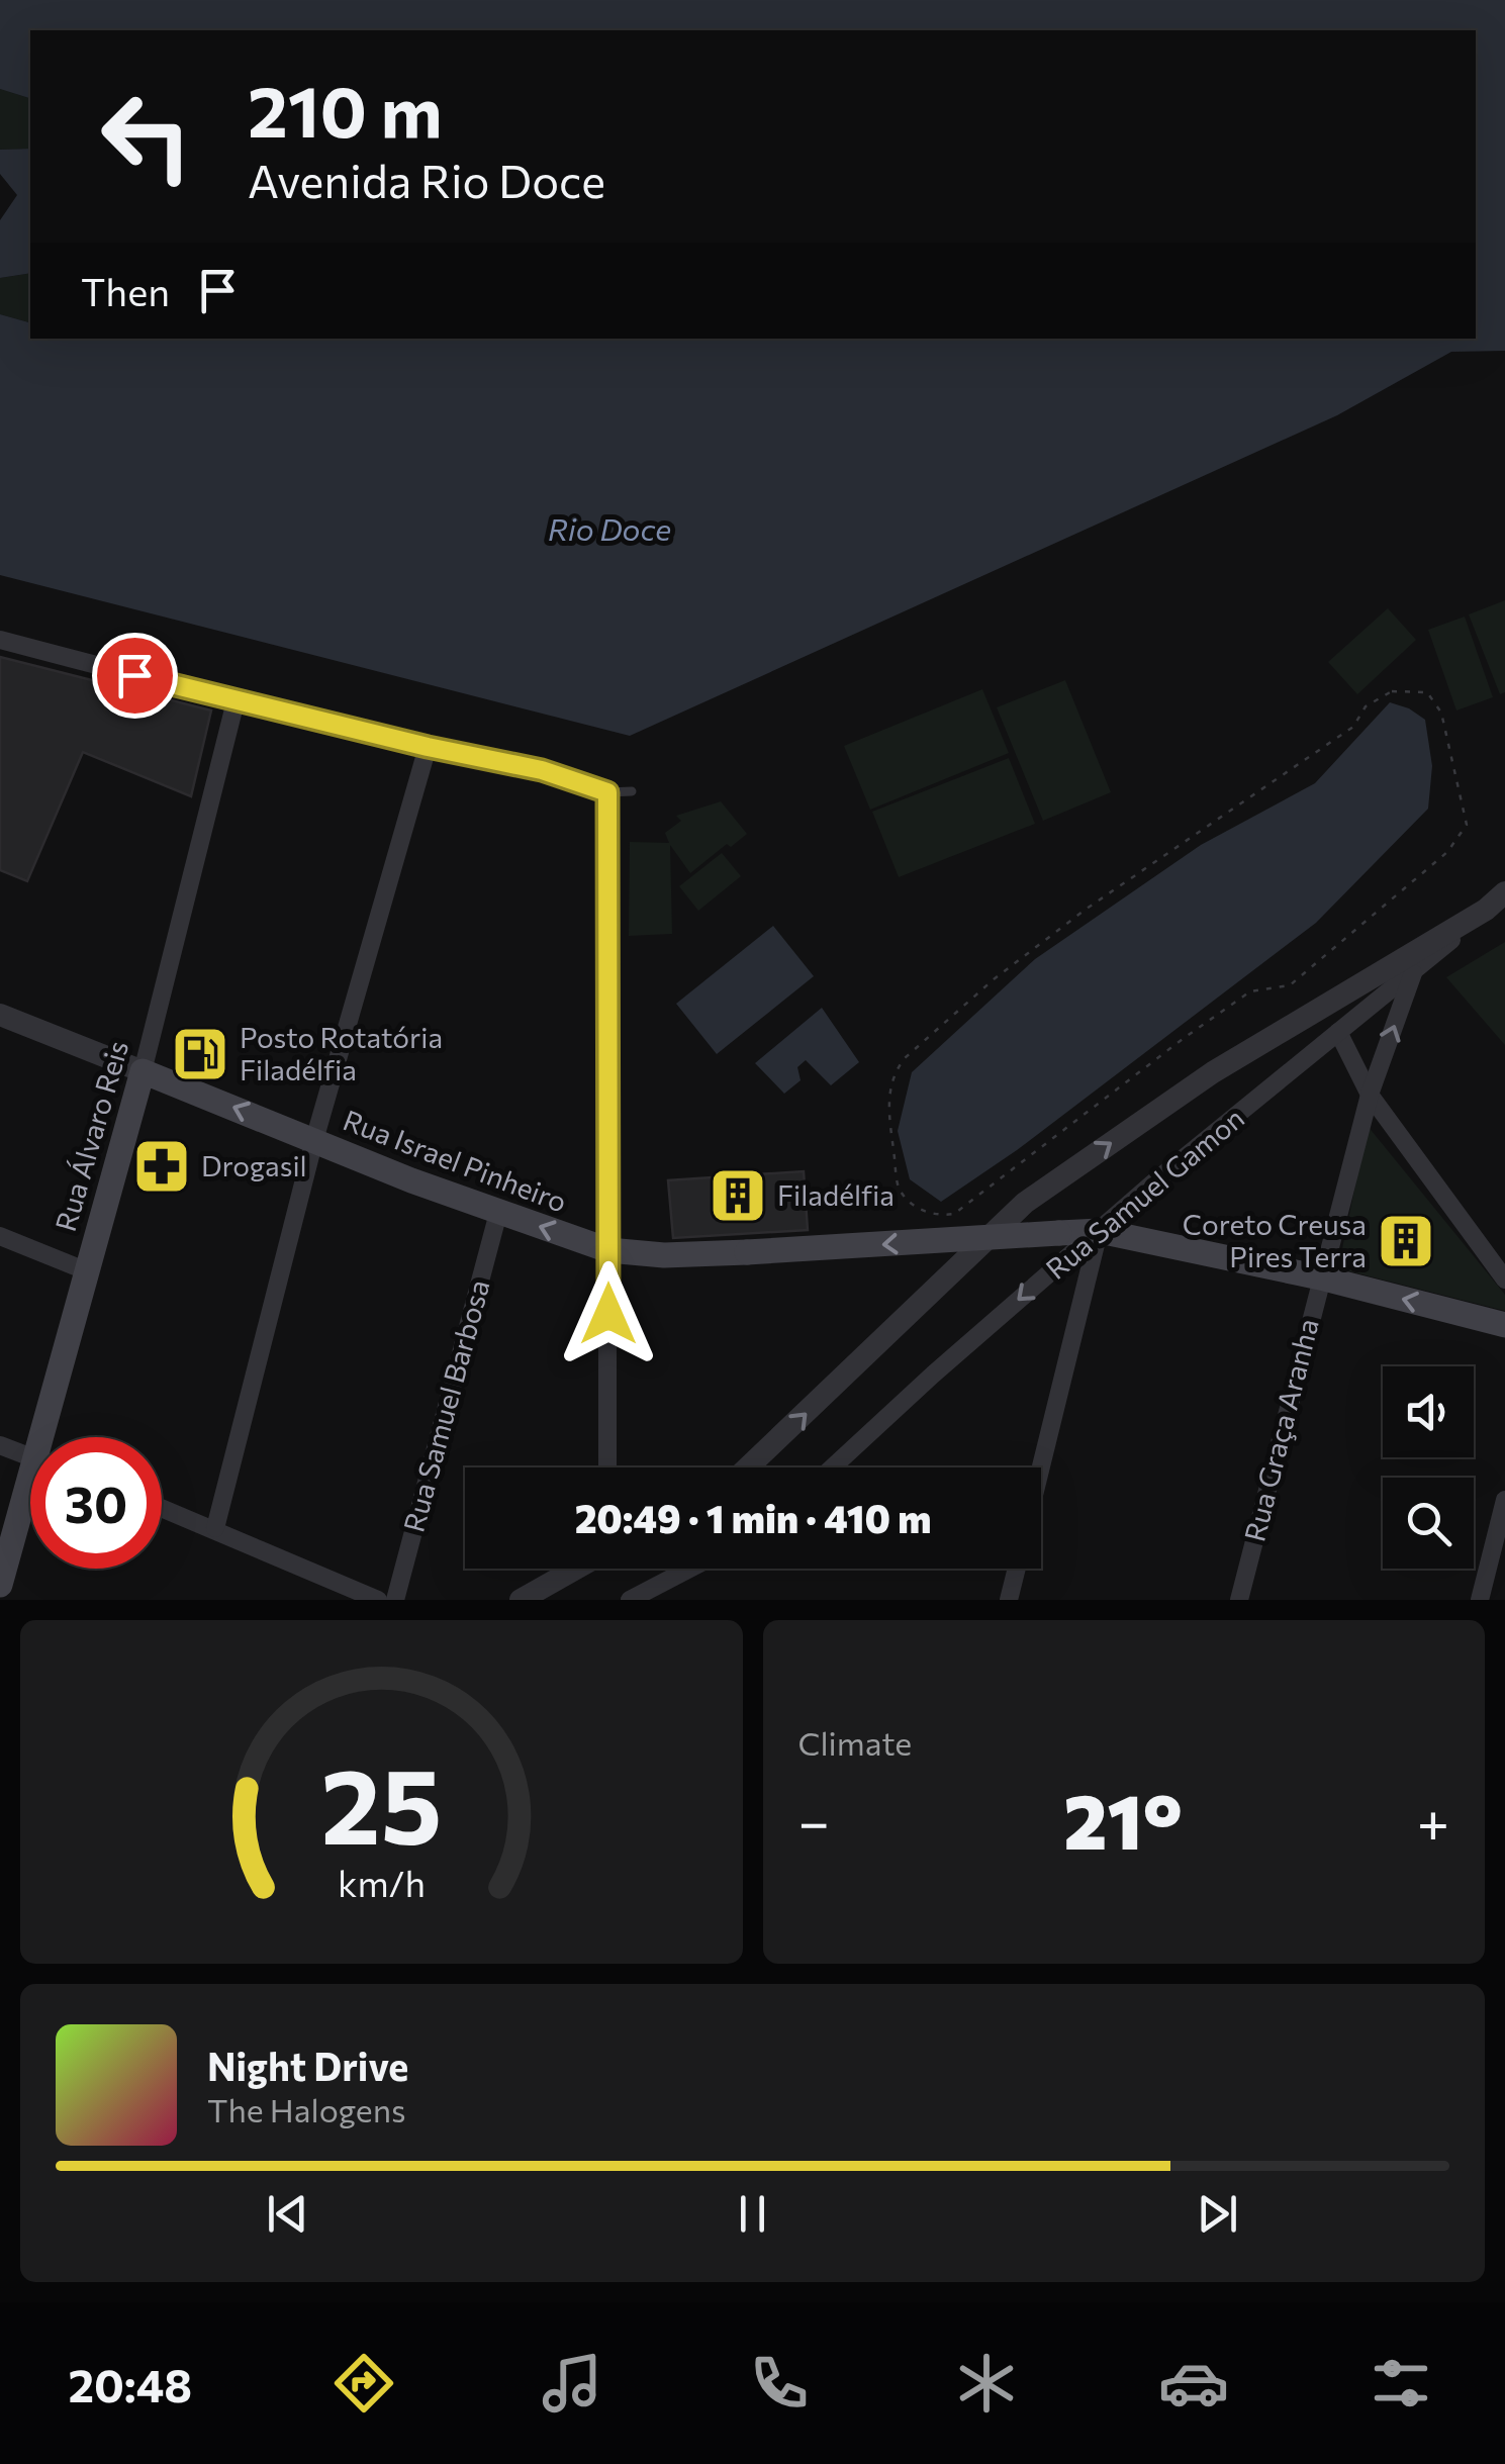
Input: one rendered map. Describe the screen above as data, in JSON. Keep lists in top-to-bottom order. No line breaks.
{"streets":{"main road":["Rua Álvaro Reis","Rua Israel Pinheiro"],"street":["Rua Samuel Gamon","Rua Samuel Barbosa","Rua Graça Aranha"]},"crossings":[["Rua Álvaro Reis","Rua Israel Pinheiro"],["Rua Israel Pinheiro","Rua Samuel Gamon"],["Rua Israel Pinheiro","Rua Samuel Barbosa"],["Rua Israel Pinheiro","Rua Graça Aranha"],["Rua Samuel Gamon","Rua Graça Aranha"]],"one_way":["Rua Israel Pinheiro"],"water":["Rio Doce"],"places":{"fuel station":["Posto Rotatória Filadélfia"],"pharmacy":["Drogasil"],"building":["Filadélfia","Coreto Creusa Pires Terra"]},"page":{"turn":["210 m","Avenida Rio Doce"],"then":"Then","limit":"30","trip":"20:49 · 1 min · 410 m","tile":"Climate","heat":["−","21°","+"],"song":["Night Drive","The Halogens"],"tabs":"20:48","gauge":["25","km/h"]}}
